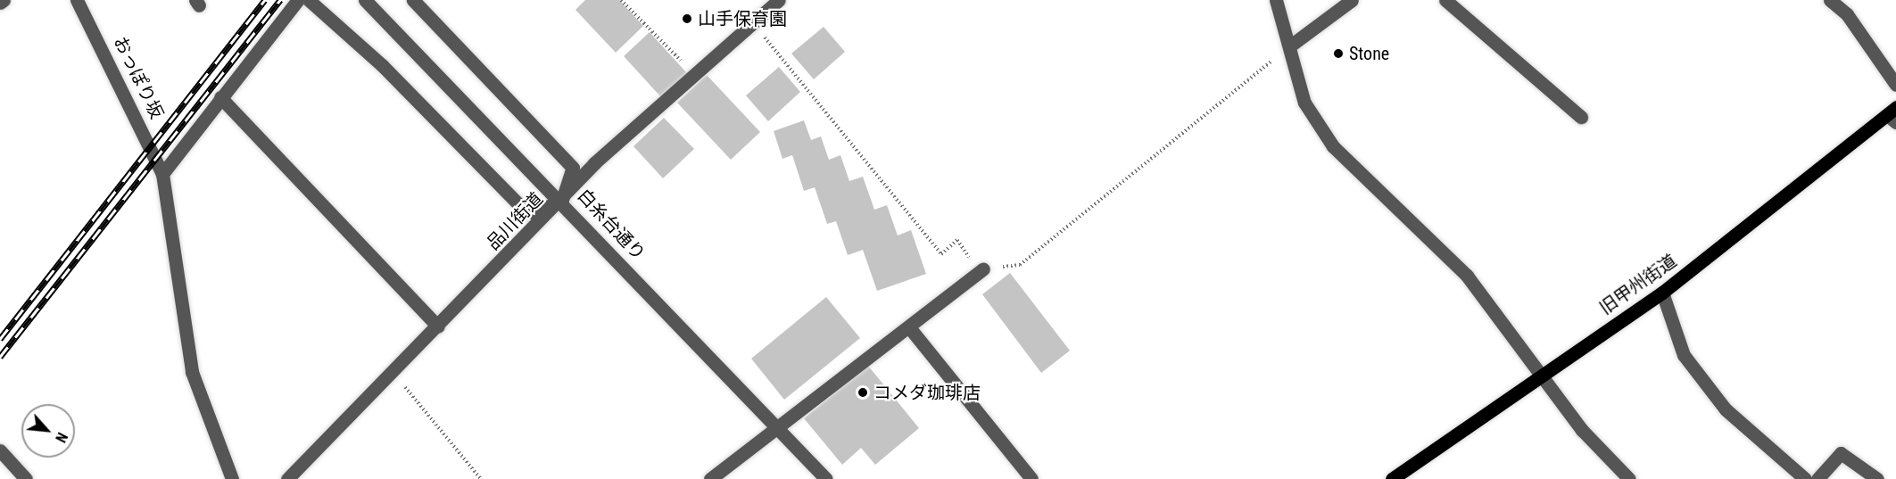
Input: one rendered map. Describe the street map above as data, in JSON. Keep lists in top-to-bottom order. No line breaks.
{"streets":{"main road":["旧甲州街道"],"street":["おっぽり坂","品川街道","白糸台通り"]},"crossings":[["品川街道","白糸台通り"]],"places":["山手保育園","Stone","コメダ珈琲店"],"north":"bottom right"}
